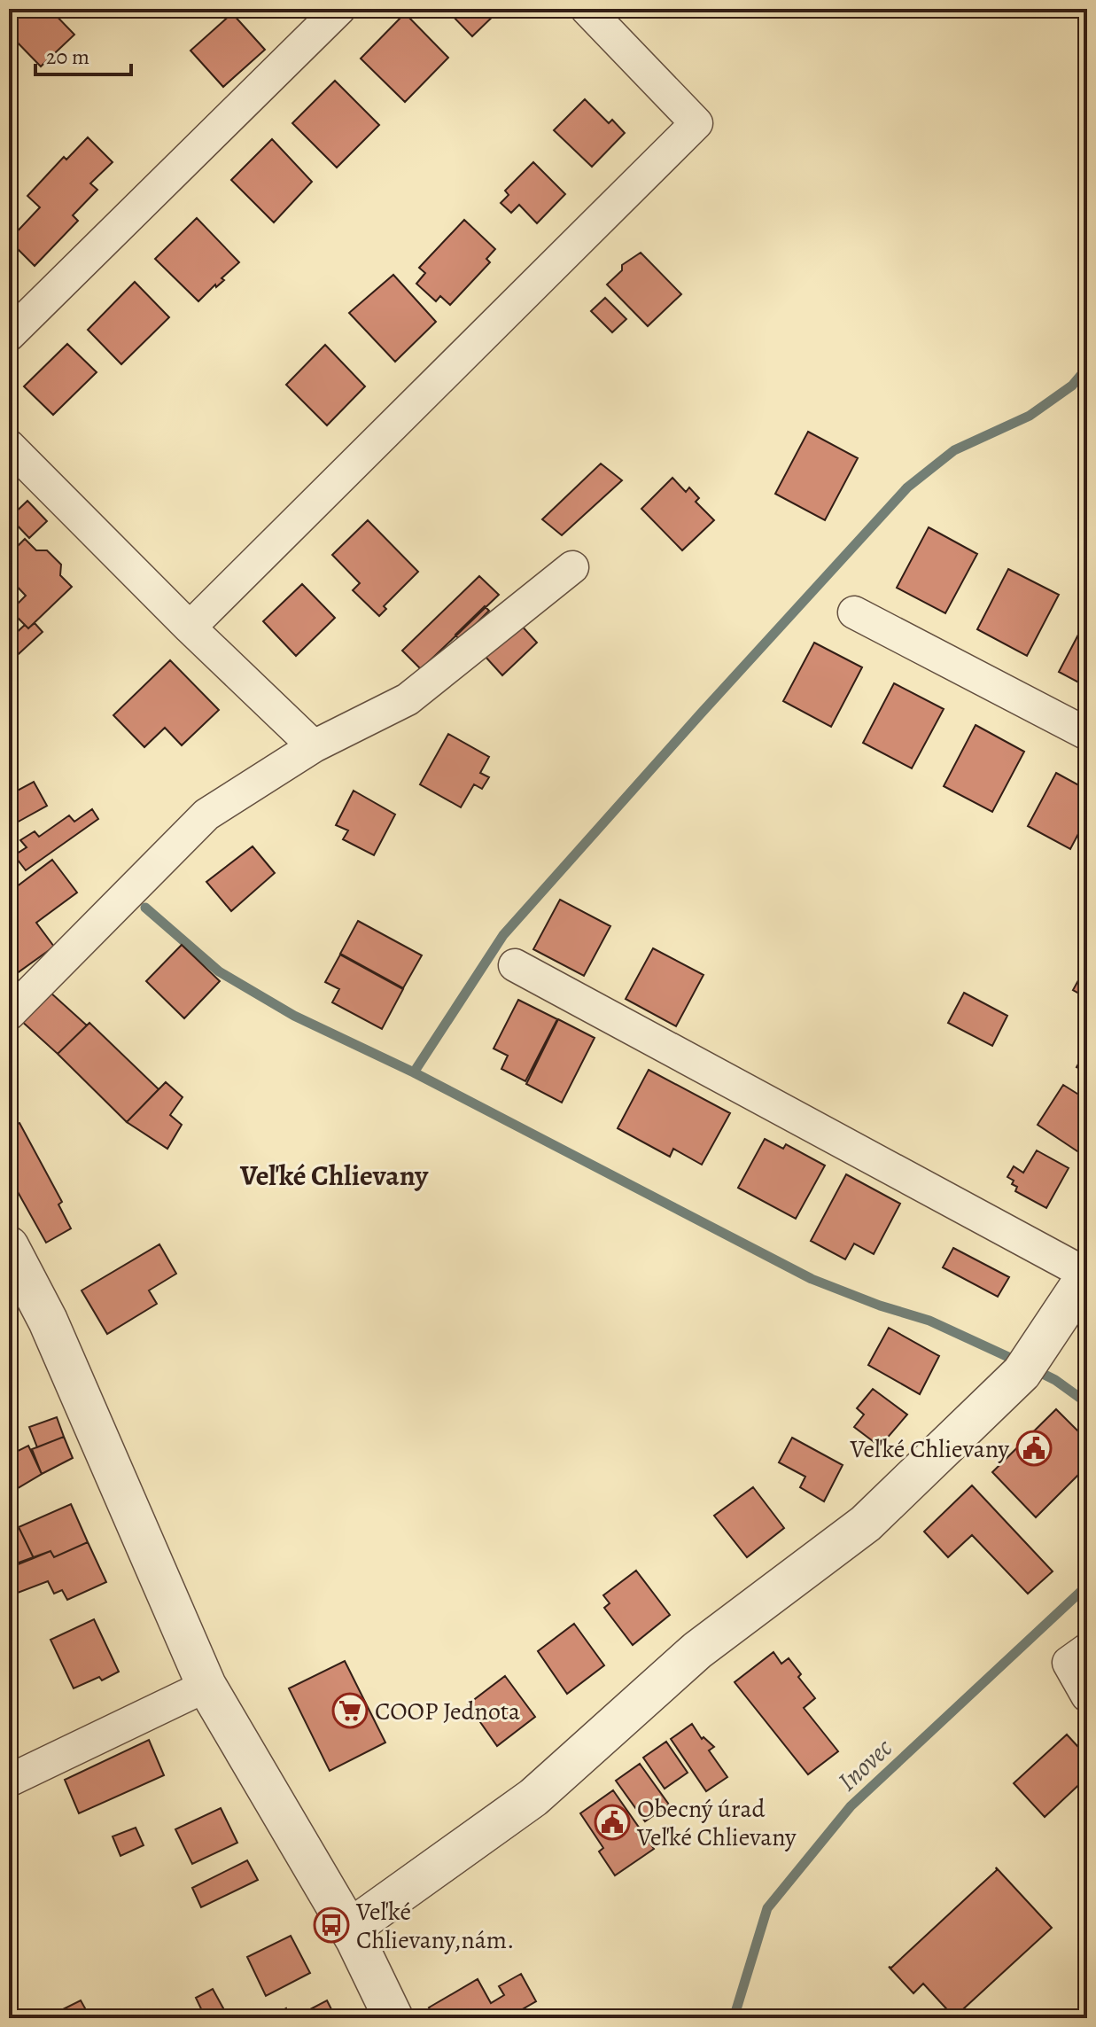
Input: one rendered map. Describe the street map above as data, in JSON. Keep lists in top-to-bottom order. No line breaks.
{"districts":["Veľké Chlievany"],"water":["Inovec"],"places":{"public building":["Veľké Chlievany","Obecný úrad Veľké Chlievany"],"supermarket":["COOP Jednota"],"bus stop":["Veľké Chlievany,nám."]},"scale_bar":"20 m"}
